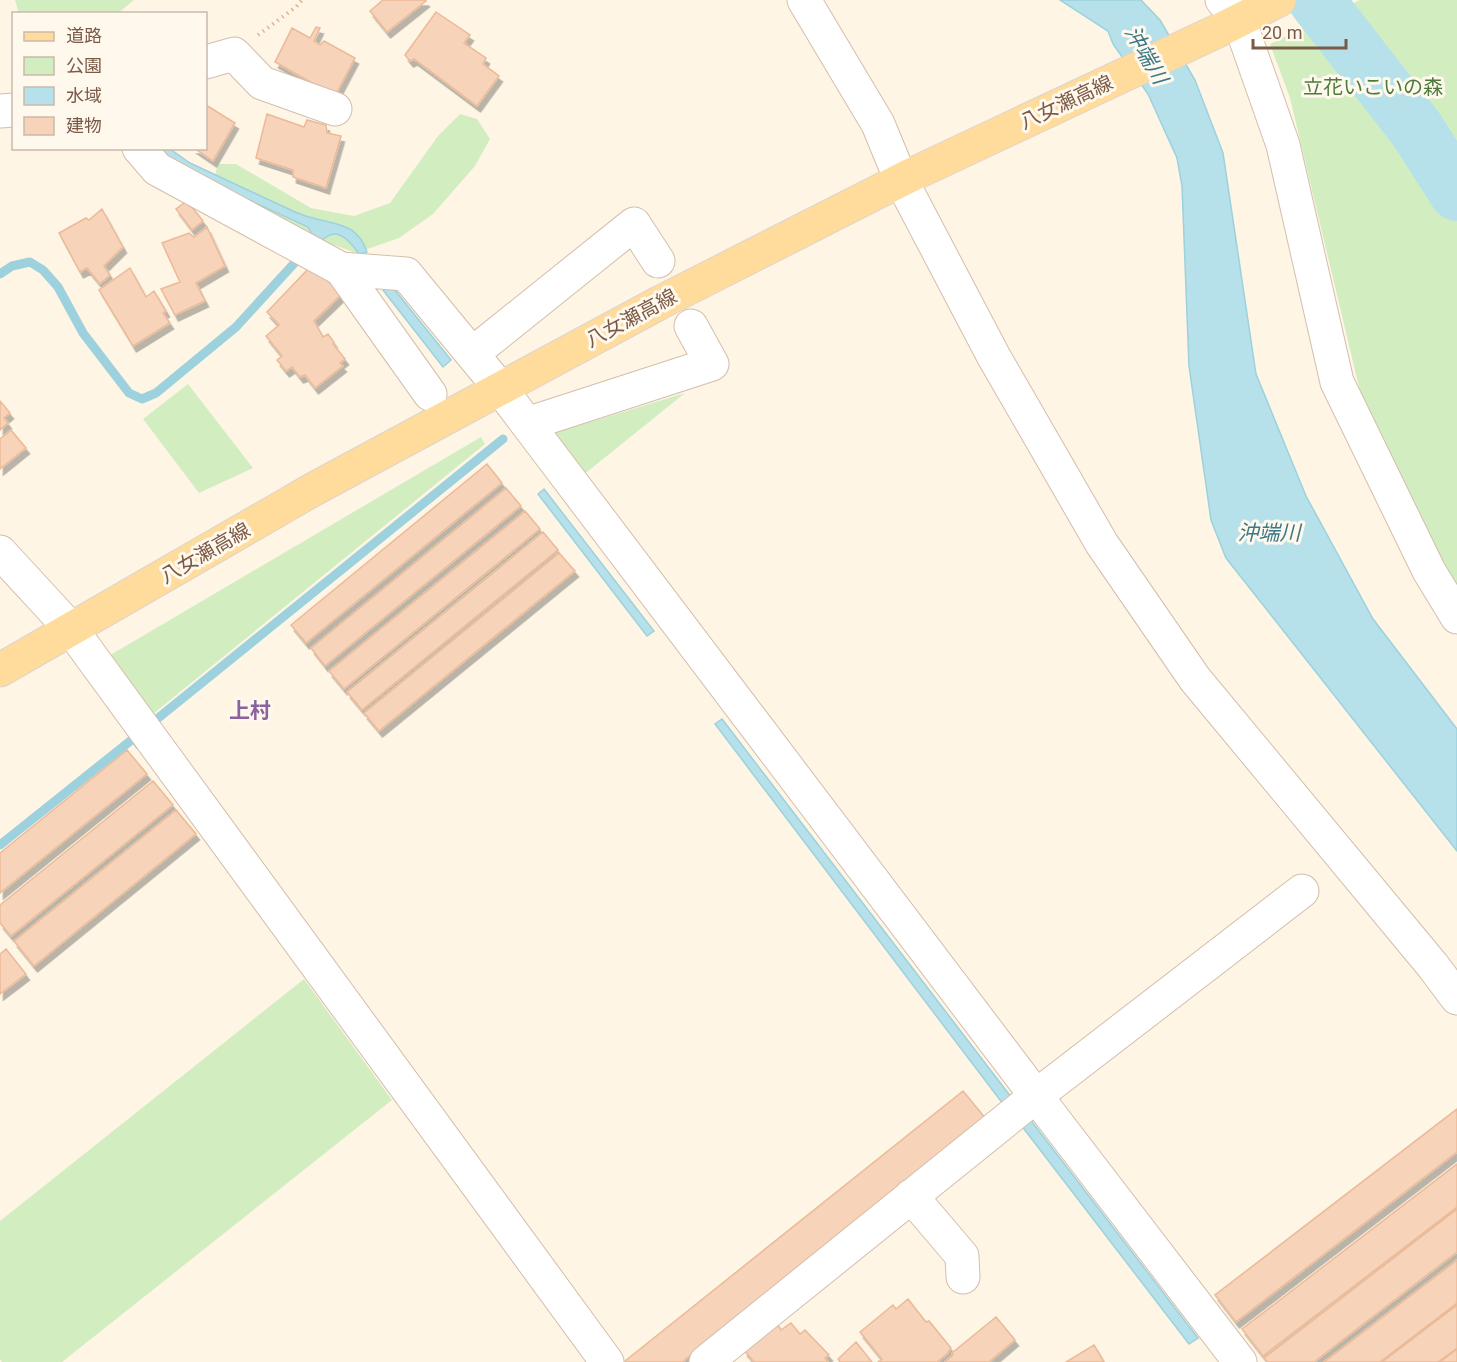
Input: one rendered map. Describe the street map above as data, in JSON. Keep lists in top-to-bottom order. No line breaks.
{"streets":{"main road":["八女瀬高線"]},"districts":["上村"],"water":["沖端川"],"parks":["立花いこいの森"],"legend":["道路","公園","水域","建物"],"scale_bar":"20 m"}
